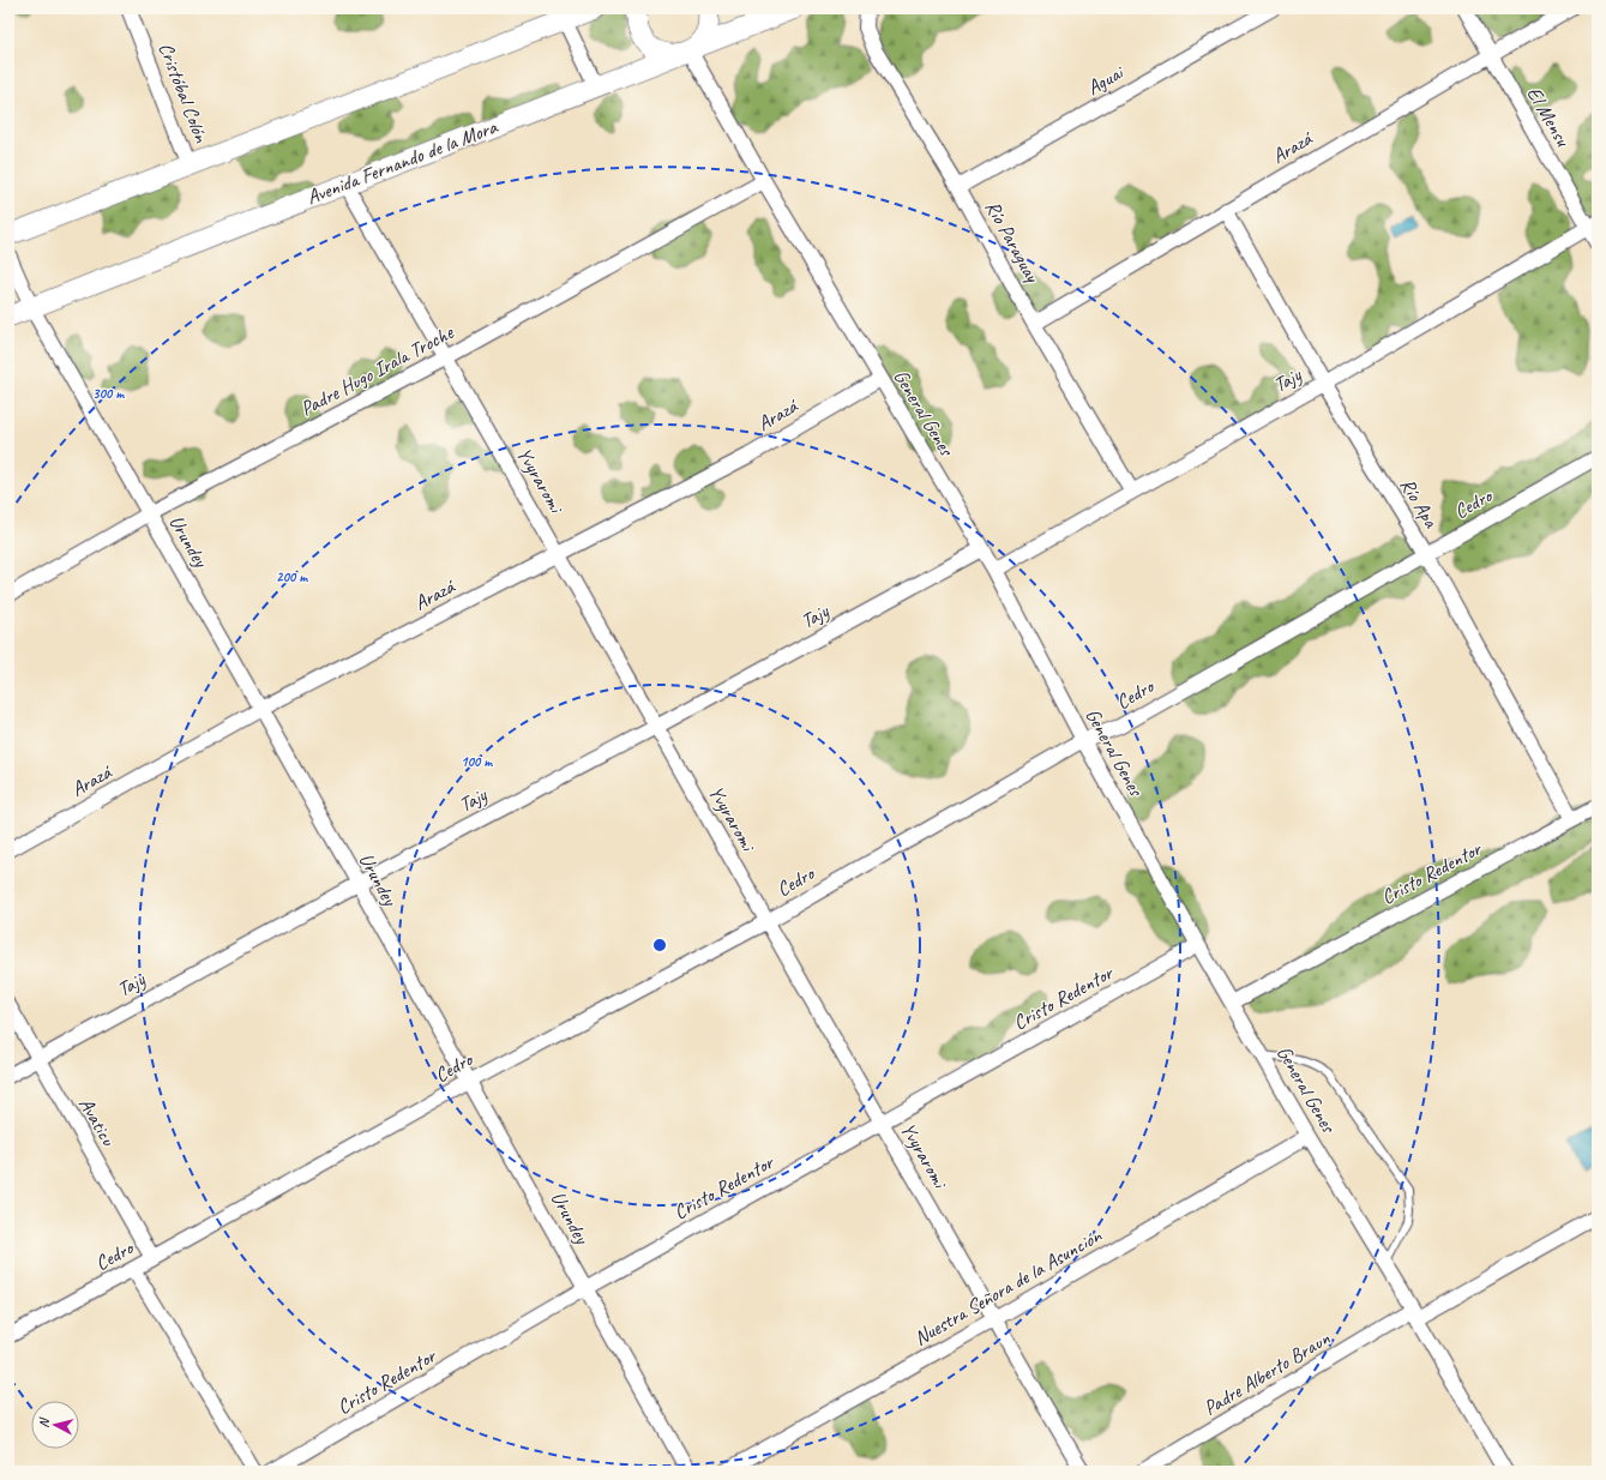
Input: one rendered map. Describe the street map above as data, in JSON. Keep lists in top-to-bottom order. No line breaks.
{"streets":{"main road":["Avenida Fernando de la Mora"],"street":["Aguai","Cristóbal Colón","El Mensu","Arazá","Río Paraguay","Padre Hugo Irala Troche","Tajy","General Genes","Yvyraromi","Río Apa","Cedro","Urundey","Cristo Redentor","Avaticu","Nuestra Señora de la Asunción","Padre Alberto Braun"]},"crossings":[["Aguai","Río Paraguay"],["El Mensu","Arazá"],["El Mensu","Tajy"],["Arazá","Río Paraguay"],["Arazá","General Genes"],["Arazá","Yvyraromi"],["Arazá","Río Apa"],["Arazá","Urundey"],["Avenida Fernando de la Mora","General Genes"],["Avenida Fernando de la Mora","Yvyraromi"],["Avenida Fernando de la Mora","Urundey"],["Río Paraguay","Tajy"],["Padre Hugo Irala Troche","General Genes"],["Padre Hugo Irala Troche","Yvyraromi"],["Padre Hugo Irala Troche","Urundey"],["Tajy","General Genes"],["Tajy","Yvyraromi"],["Tajy","Río Apa"],["Tajy","Urundey"],["Tajy","Avaticu"],["General Genes","Cedro"],["General Genes","Cristo Redentor"],["General Genes","Nuestra Señora de la Asunción"],["General Genes","Padre Alberto Braun"],["Yvyraromi","Cedro"],["Yvyraromi","Cristo Redentor"],["Yvyraromi","Nuestra Señora de la Asunción"],["Río Apa","Cedro"],["Río Apa","Cristo Redentor"],["Cedro","Urundey"],["Cedro","Avaticu"],["Urundey","Cristo Redentor"]],"north":"left","rings":["300 m","200 m","100 m"]}
